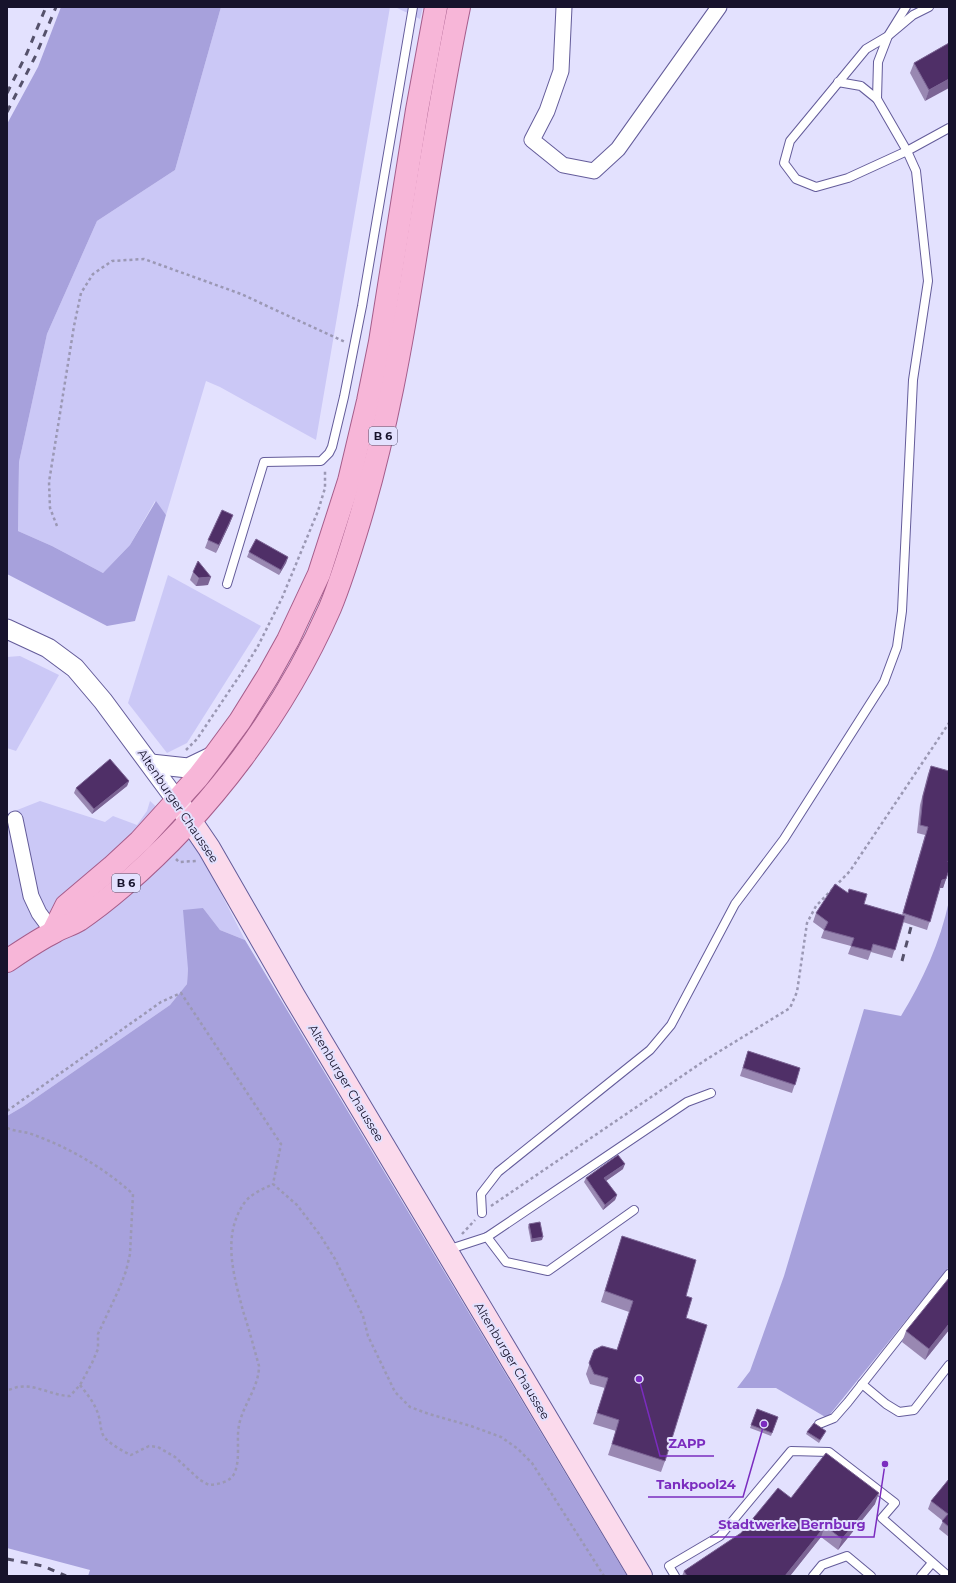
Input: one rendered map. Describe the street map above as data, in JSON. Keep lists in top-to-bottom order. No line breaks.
{"streets":{"main road":["B 6","Altenburger Chaussee"]},"crossings":[["B 6","Altenburger Chaussee"]],"places":["ZAPP","Tankpool24","Stadtwerke Bernburg"]}
